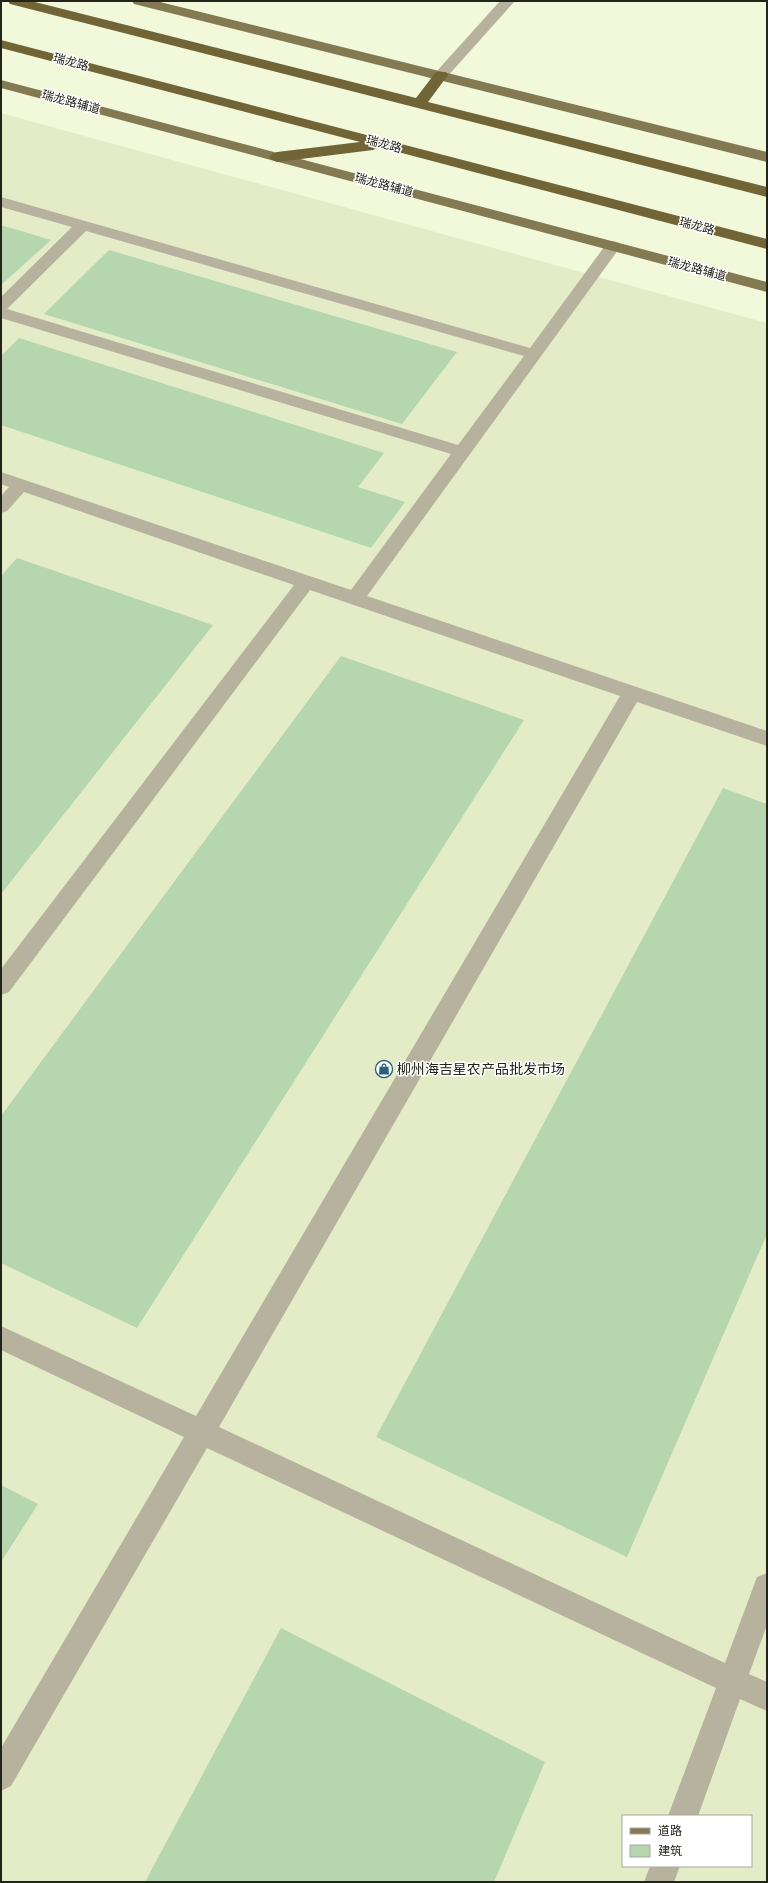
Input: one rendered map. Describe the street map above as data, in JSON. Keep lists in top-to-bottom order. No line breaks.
{"streets":{"highway":["瑞龙路"],"main road":["瑞龙路辅道"]},"places":{"shop":["柳州海吉星农产品批发市场"]},"legend":["道路","建筑"]}
